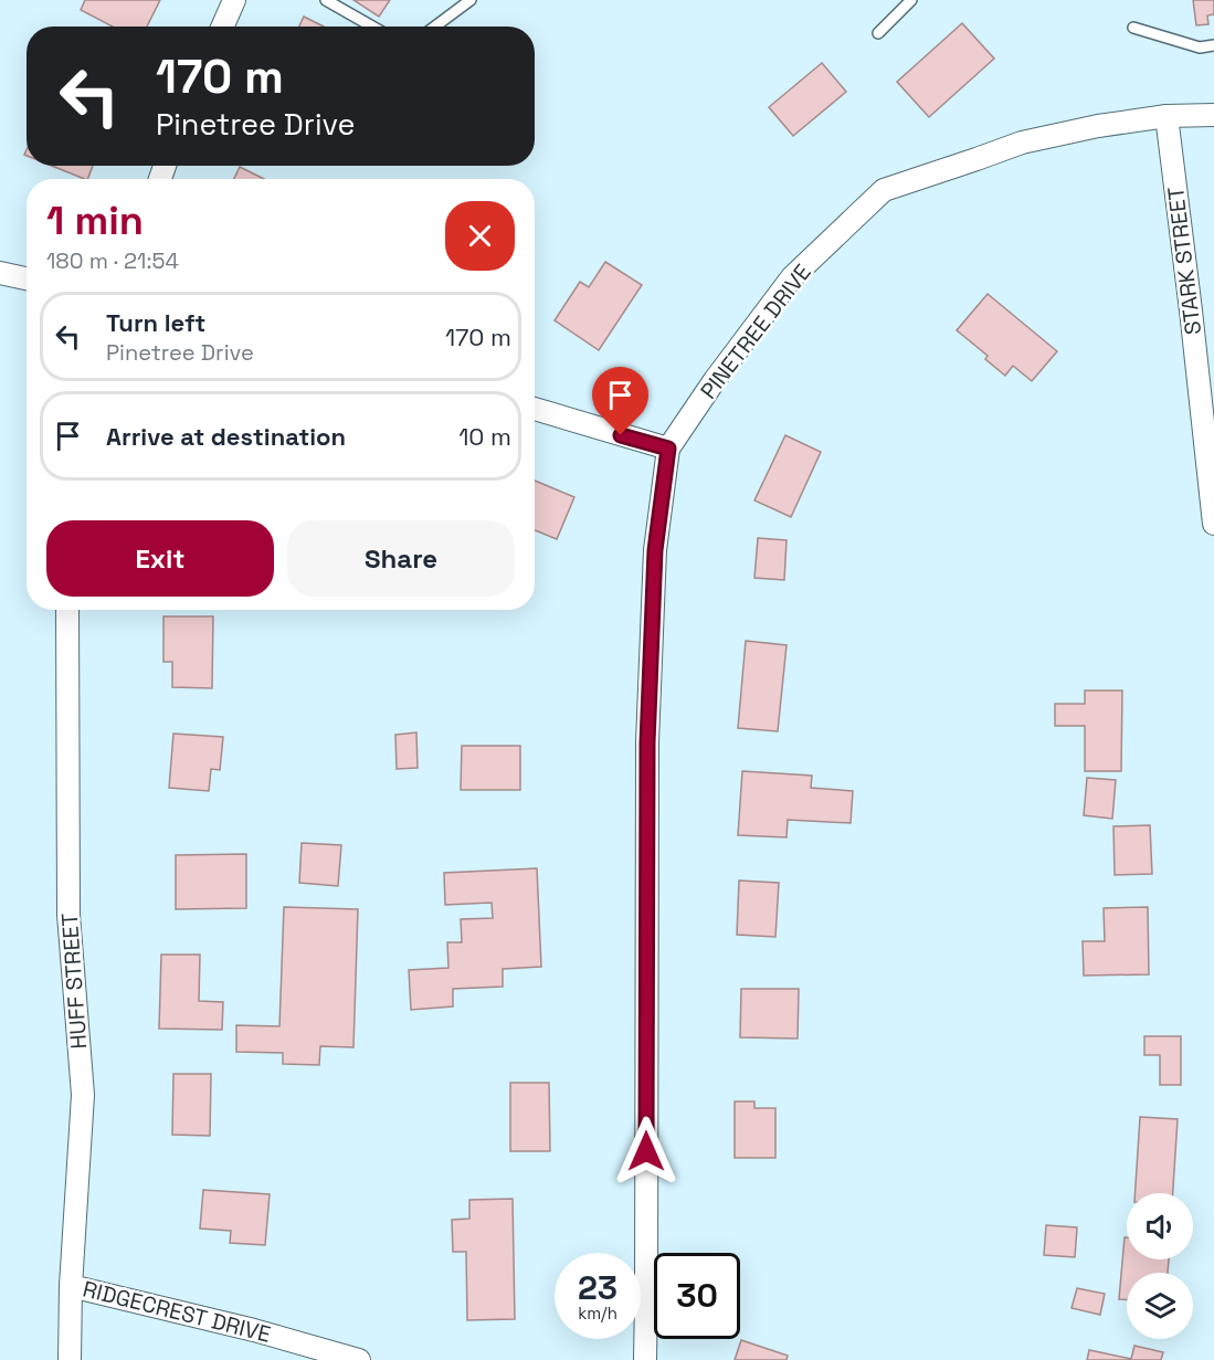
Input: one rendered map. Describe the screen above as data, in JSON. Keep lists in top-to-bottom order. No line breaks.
{"streets":{"street":["STARK STREET","PINETREE DRIVE","HUFF STREET","RIDGECREST DRIVE"]},"crossings":[["STARK STREET","PINETREE DRIVE"],["HUFF STREET","RIDGECREST DRIVE"]],"page":{"turn":["170 m","Pinetree Drive"],"heading":["1 min","180 m · 21:54"],"list":[{"name":"Turn left","note":"Pinetree Drive","value":"170 m"},{"name":"Arrive at destination","value":"10 m"}],"buttons":["Exit","Share"],"speed":"23 km/h","limit":"30"}}
